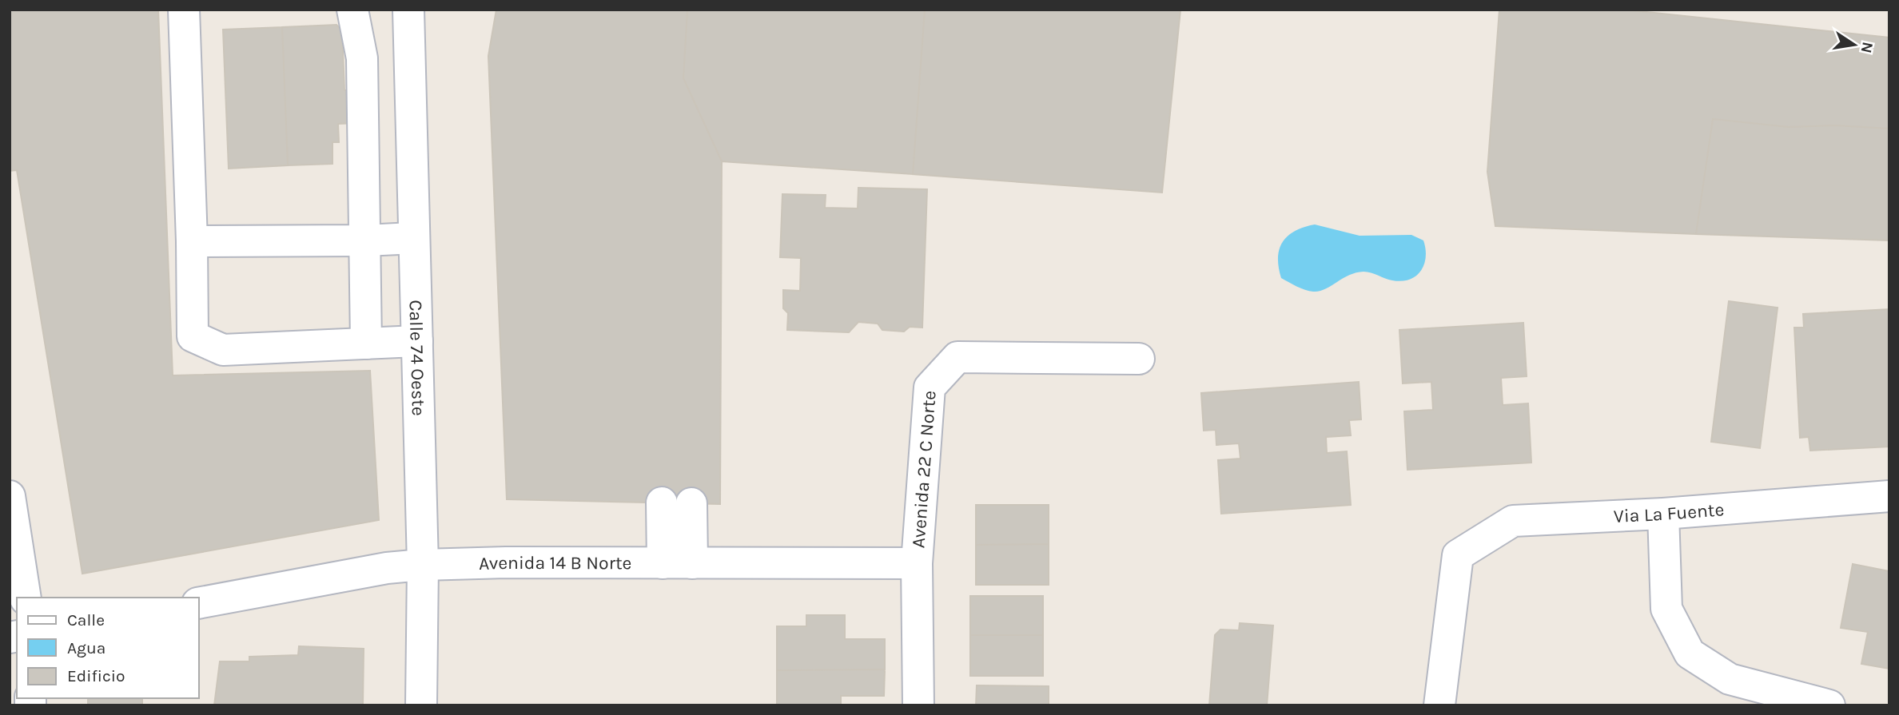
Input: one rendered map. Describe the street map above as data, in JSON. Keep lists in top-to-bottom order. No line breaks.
{"streets":{"street":["Calle 74 Oeste","Avenida 22 C Norte","Via La Fuente","Avenida 14 B Norte"]},"crossings":[["Calle 74 Oeste","Avenida 14 B Norte"],["Avenida 22 C Norte","Avenida 14 B Norte"]],"legend":["Calle","Agua","Edificio"],"north":"right"}
